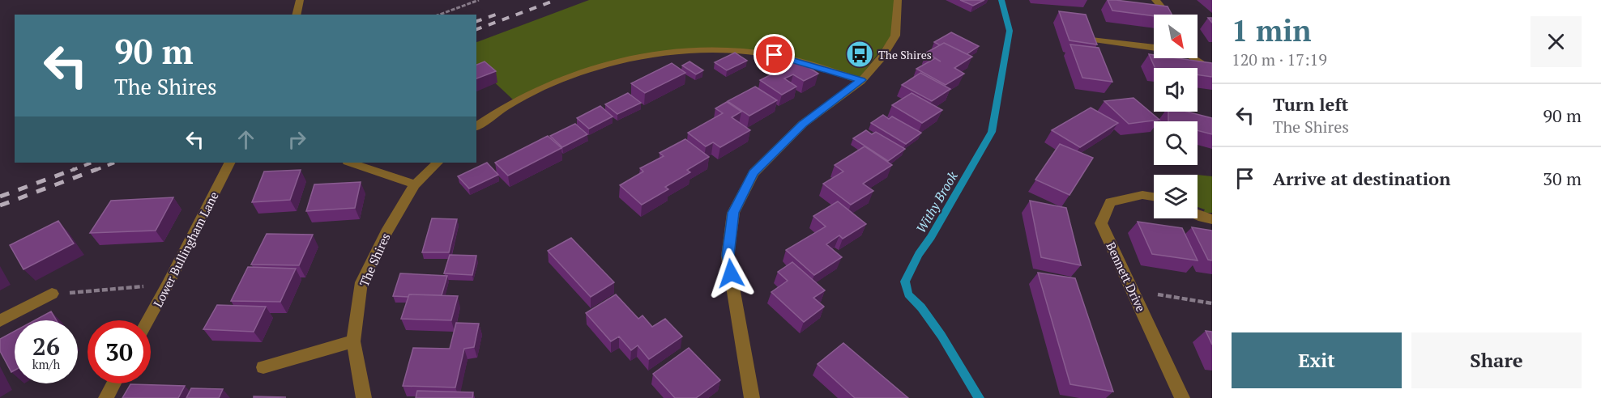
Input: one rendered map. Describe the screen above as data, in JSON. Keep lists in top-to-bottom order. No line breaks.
{"streets":{"street":["Lower Bullingham Lane","The Shires","Bennett Drive"]},"water":["Withy Brook"],"places":{"bus stop":["The Shires"]},"north":"bottom right","page":{"heading":["1 min","120 m · 17:19"],"turn":["90 m","The Shires"],"list":[{"name":"Turn left","note":"The Shires","value":"90 m"},{"name":"Arrive at destination","value":"30 m"}],"speed":"26 km/h","limit":"30","buttons":["Exit","Share"]}}
